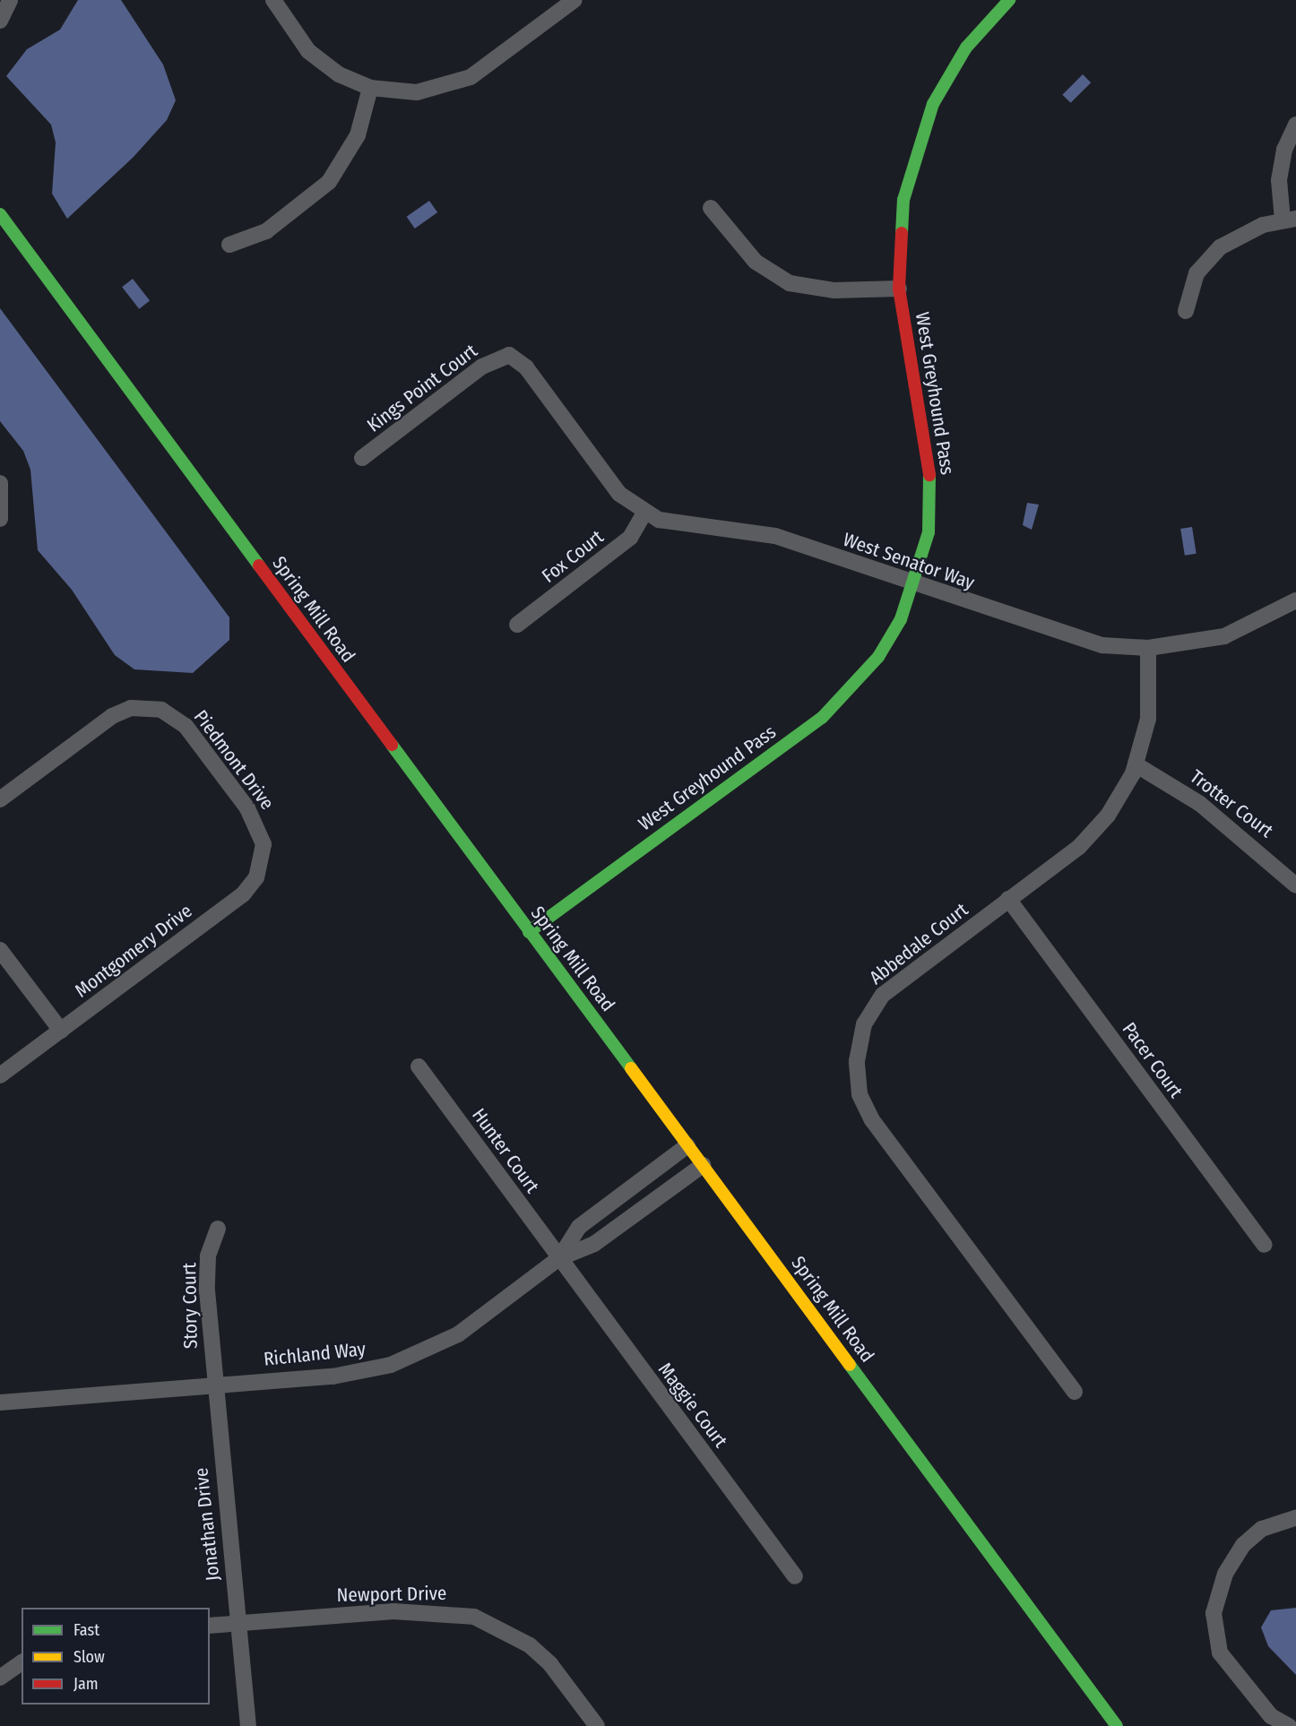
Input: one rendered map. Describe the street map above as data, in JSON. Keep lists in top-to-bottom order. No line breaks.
{"streets":{"street":["Kings Point Court","West Greyhound Pass","Fox Court","West Senator Way","Spring Mill Road","Piedmont Drive","Trotter Court","Abbedale Court","Montgomery Drive","Pacer Court","Hunter Court","Story Court","Richland Way","Maggie Court","Jonathan Drive","Newport Drive"]},"crossings":[["Kings Point Court","West Senator Way"],["West Greyhound Pass","West Senator Way"],["West Greyhound Pass","Spring Mill Road"],["Fox Court","West Senator Way"],["West Senator Way","Abbedale Court"],["Spring Mill Road","Richland Way"],["Piedmont Drive","Montgomery Drive"],["Trotter Court","Abbedale Court"],["Abbedale Court","Pacer Court"],["Hunter Court","Richland Way"],["Hunter Court","Maggie Court"],["Story Court","Richland Way"],["Story Court","Jonathan Drive"],["Richland Way","Maggie Court"],["Richland Way","Jonathan Drive"],["Jonathan Drive","Newport Drive"]],"legend":["Fast","Slow","Jam"]}
